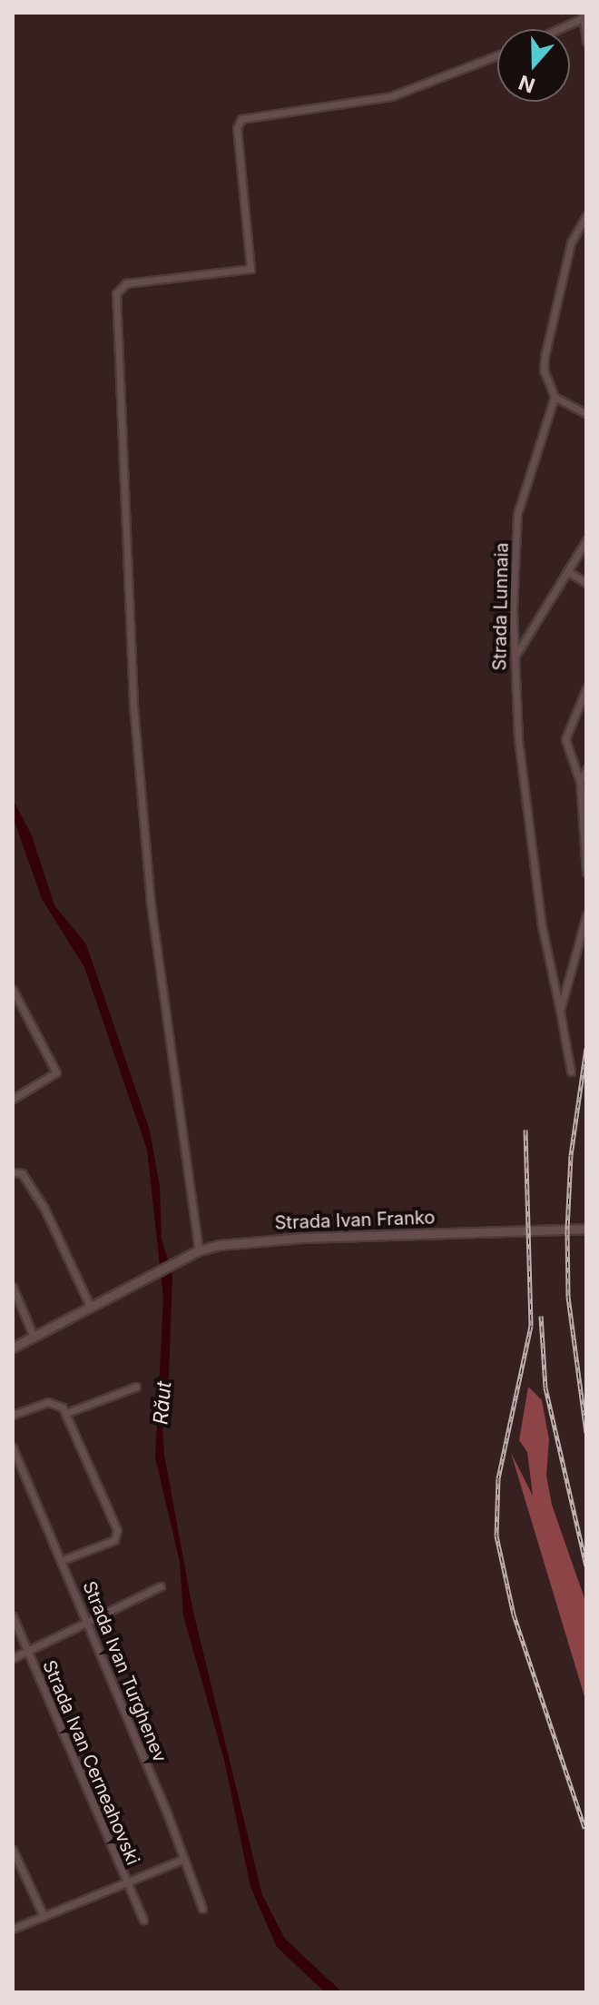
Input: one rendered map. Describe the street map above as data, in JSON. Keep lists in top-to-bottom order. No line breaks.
{"streets":{"main road":["Strada Ivan Franko"],"street":["Strada Lunnaia","Strada Ivan Turghenev","Strada Ivan Cerneahovski"]},"water":["Răut"],"north":"bottom"}
